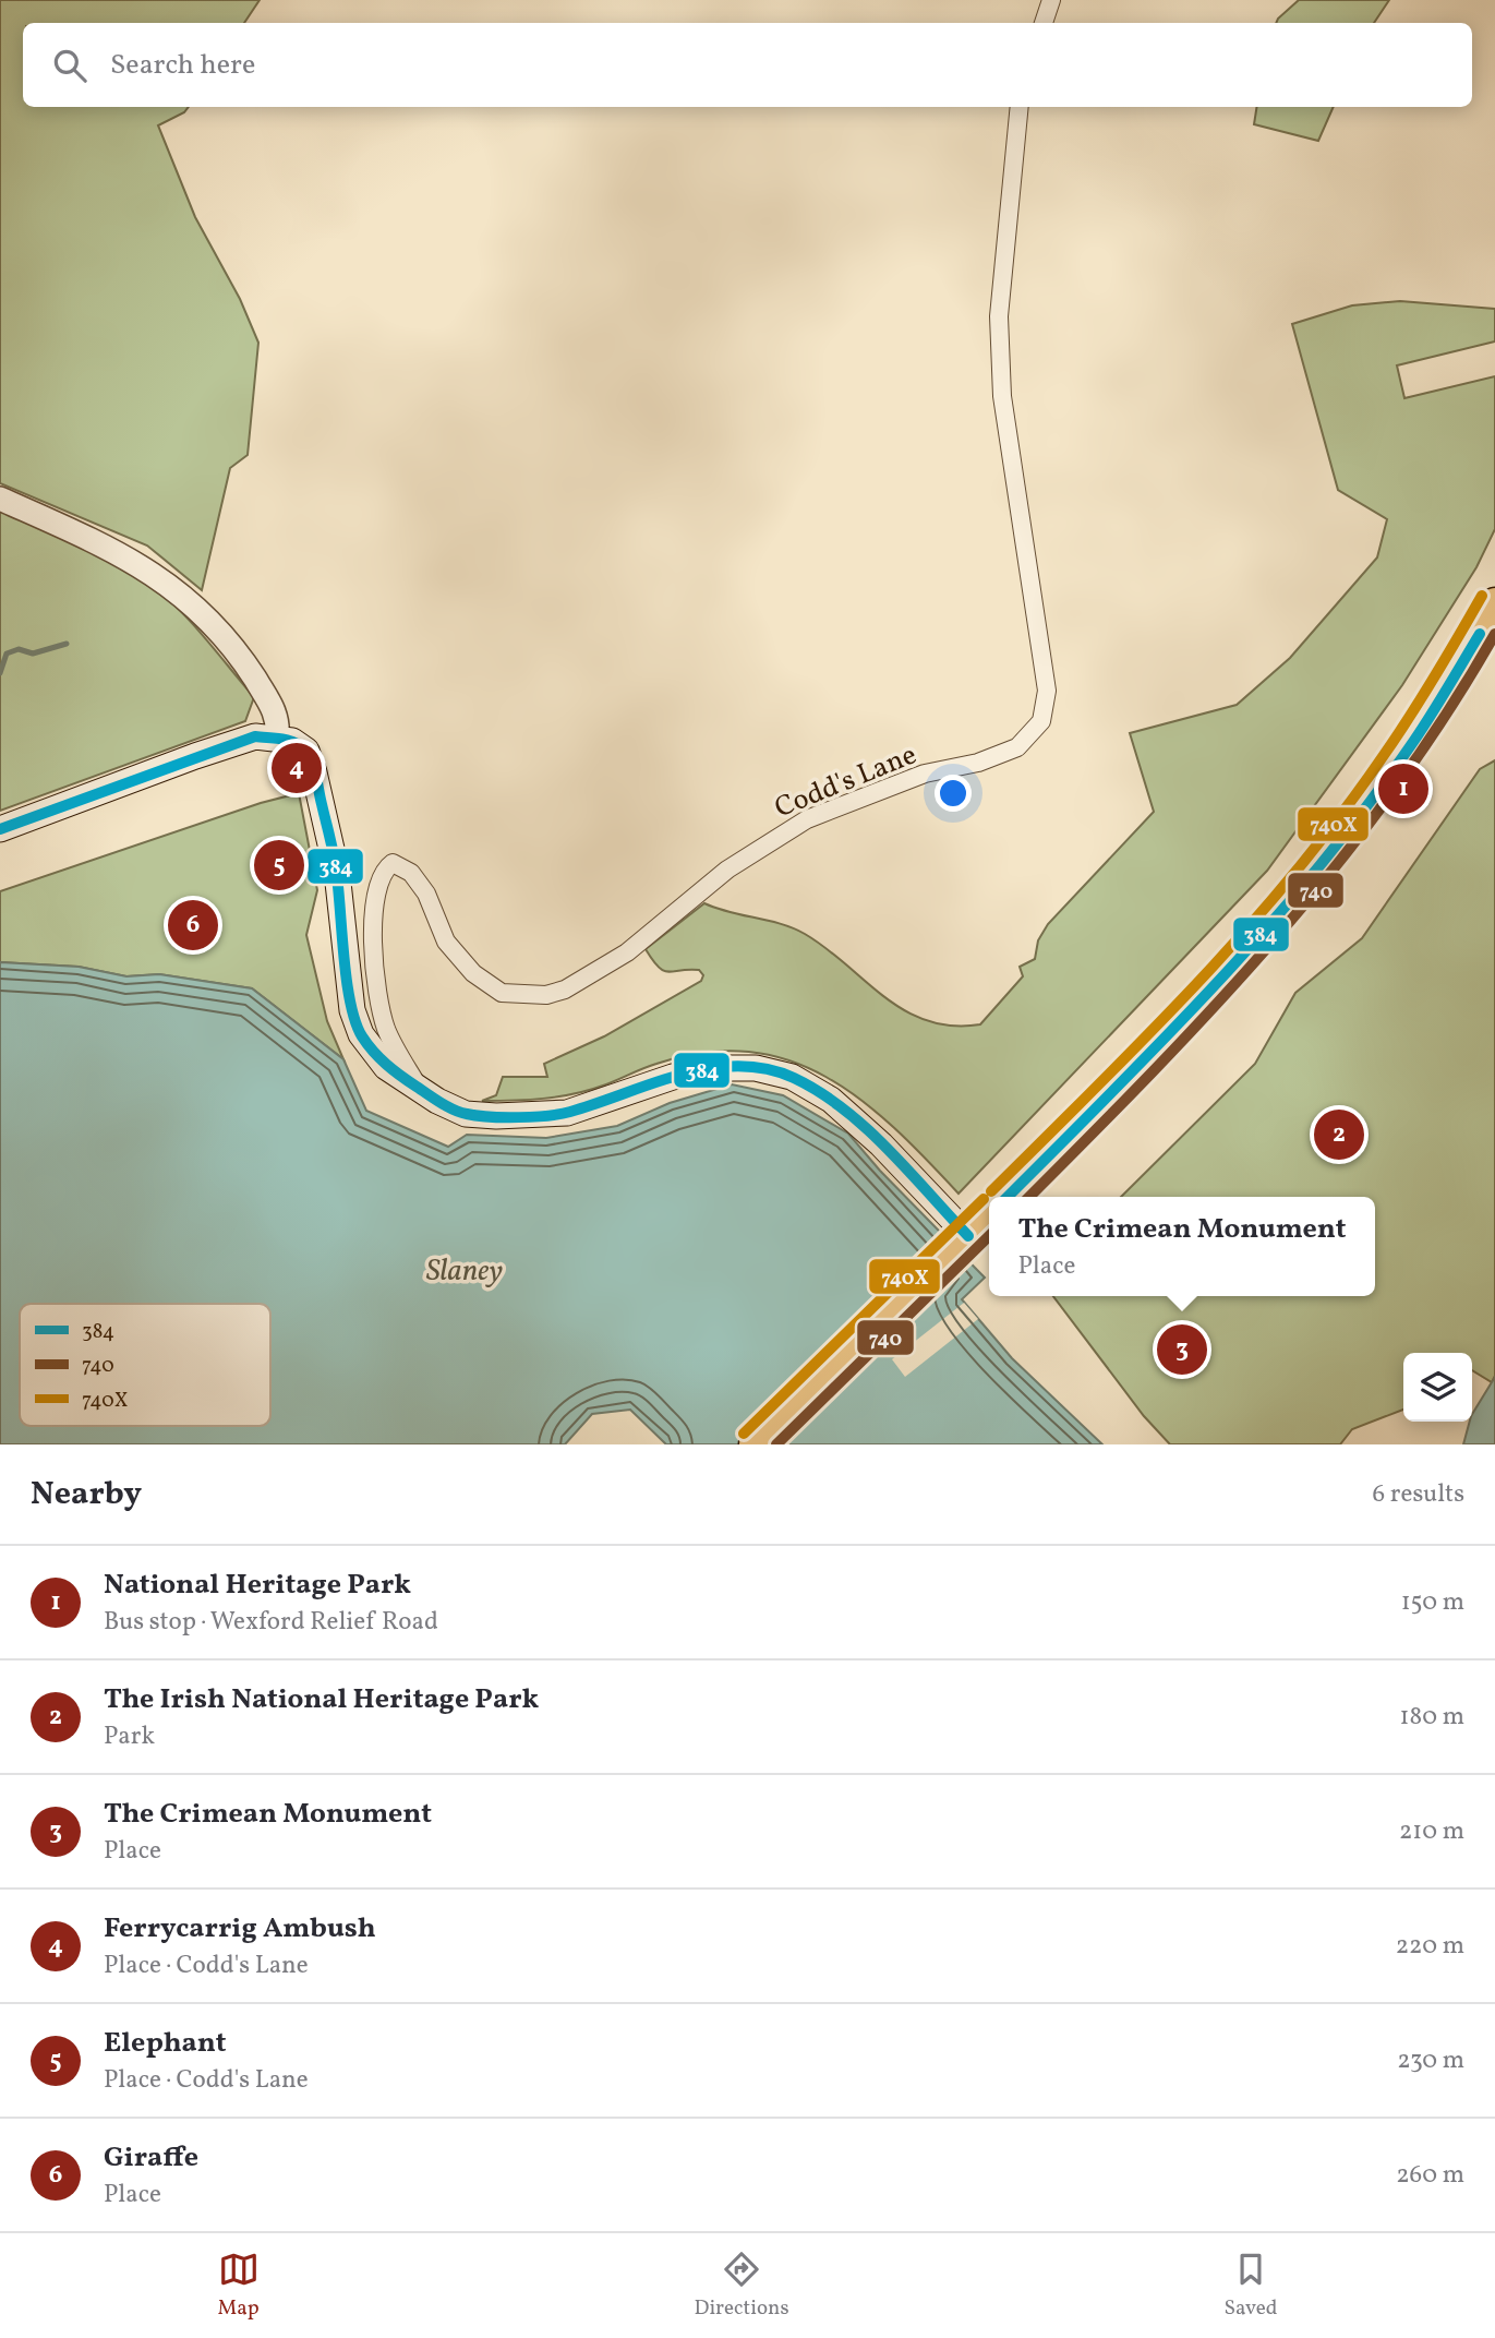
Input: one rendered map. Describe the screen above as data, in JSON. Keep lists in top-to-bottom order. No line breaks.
{"streets":{"street":["Codd's Lane"]},"water":["Slaney"],"lines":["transit line 740X","transit line 384","transit line 740"],"legend":["384","740","740X"],"page":{"search":"Search here","pins":["4","1","5","6","2","3"],"popup":["The Crimean Monument","Place"],"heading":["Nearby","6 results"],"list":[{"mark":"1","name":"National Heritage Park","note":"Bus stop · Wexford Relief Road","value":"150 m"},{"mark":"2","name":"The Irish National Heritage Park","note":"Park","value":"180 m"},{"mark":"3","name":"The Crimean Monument","note":"Place","value":"210 m"},{"mark":"4","name":"Ferrycarrig Ambush","note":"Place · Codd's Lane","value":"220 m"},{"mark":"5","name":"Elephant","note":"Place · Codd's Lane","value":"230 m"},{"mark":"6","name":"Giraffe","note":"Place","value":"260 m"}],"nav":["Map","Directions","Saved"]}}
